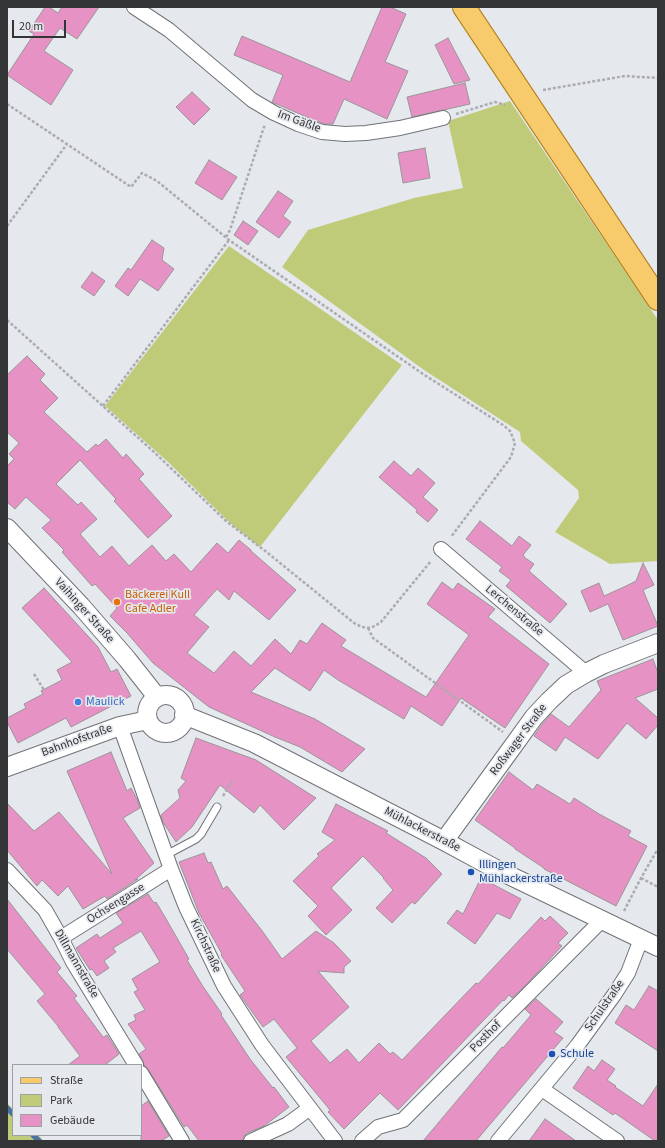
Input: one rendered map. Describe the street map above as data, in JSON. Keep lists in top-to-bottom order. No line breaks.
{"streets":{"street":["Im Gäßle","Vaihinger Straße","Lerchenstraße","Roßwager Straße","Bahnhofstraße","Mühlackerstraße","Ochsengasse","Kirchstraße","Dillmannstraße","Schulstraße","Posthof"]},"crossings":[["Vaihinger Straße","Bahnhofstraße"],["Vaihinger Straße","Mühlackerstraße"],["Lerchenstraße","Roßwager Straße"],["Roßwager Straße","Mühlackerstraße"],["Bahnhofstraße","Mühlackerstraße"],["Bahnhofstraße","Kirchstraße"],["Mühlackerstraße","Schulstraße"],["Mühlackerstraße","Posthof"],["Ochsengasse","Kirchstraße"],["Ochsengasse","Dillmannstraße"]],"places":["Bäckerei Kull Cafe Adler","Maulick","Illingen Mühlackerstraße","Schule"],"legend":["Straße","Park","Gebäude"],"scale_bar":"20 m"}
